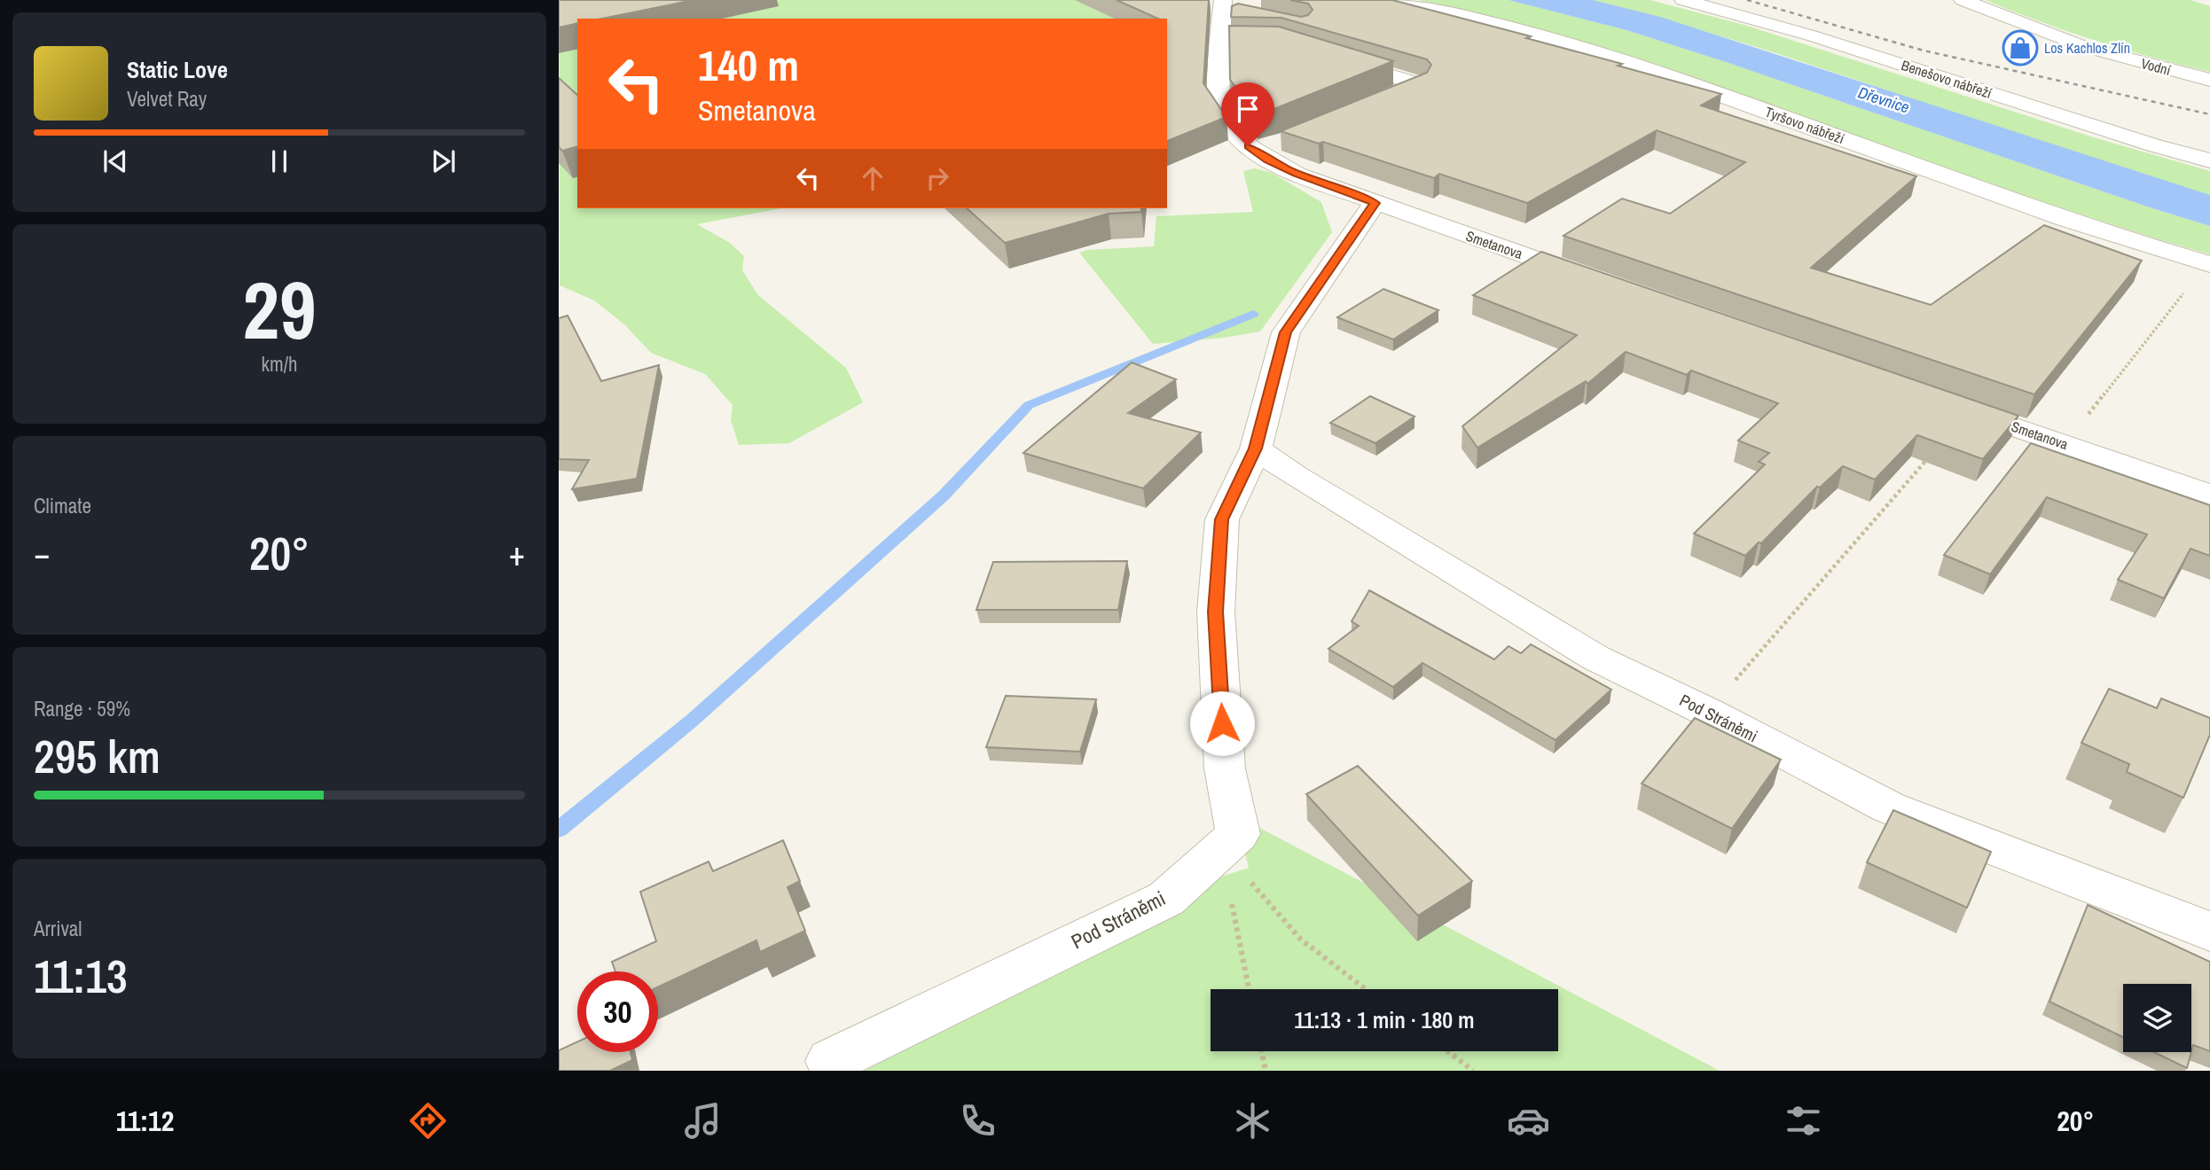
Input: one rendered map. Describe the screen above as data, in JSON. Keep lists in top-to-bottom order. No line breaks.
{"streets":{"street":["Vodní","Benešovo nábřeží","Tyršovo nábřeží","Smetanova","Pod Stráněmi"]},"crossings":[["Smetanova","Pod Stráněmi"]],"water":["Dřevnice"],"places":{"shop":["Los Kachlos Zlín"]},"page":{"turn":["140 m","Smetanova"],"song":["Static Love","Velvet Ray"],"tile":[["29","km/h"],"Climate",["Range · 59%","295 km"],["Arrival","11:13"]],"heat":["−","20°","+"],"limit":"30","trip":"11:13 · 1 min · 180 m","tabs":["11:12","20°"]}}
